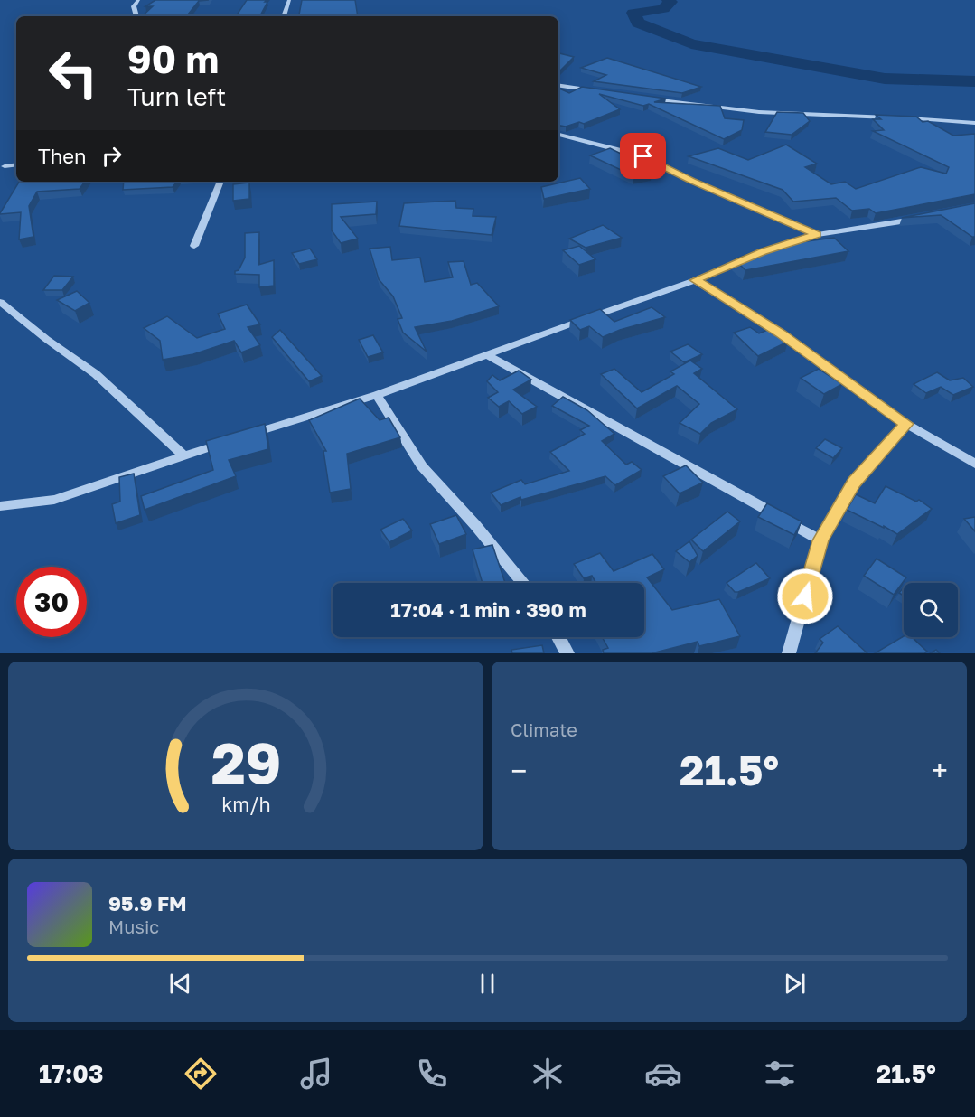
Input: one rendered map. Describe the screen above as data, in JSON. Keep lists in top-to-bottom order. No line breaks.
{"page":{"turn":["90 m","Turn left"],"then":"Then","limit":"30","trip":"17:04 · 1 min · 390 m","tile":"Climate","heat":["−","21.5°","+"],"song":["95.9 FM","Music"],"tabs":["17:03","21.5°"],"gauge":["29","km/h"]}}
